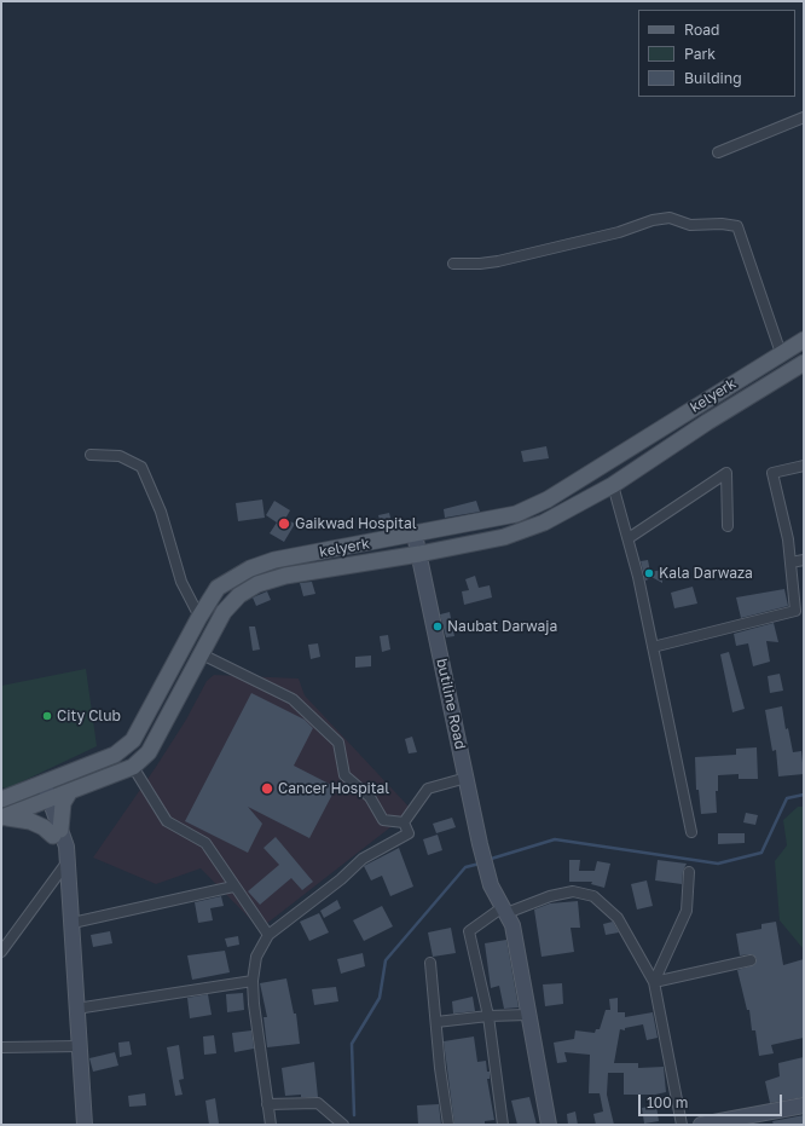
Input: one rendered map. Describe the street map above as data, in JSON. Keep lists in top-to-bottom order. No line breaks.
{"streets":{"main road":["kelyerk"],"street":["butiline Road"]},"crossings":[["kelyerk","butiline Road"]],"places":["Gaikwad Hospital","Kala Darwaza","Naubat Darwaja","City Club","Cancer Hospital"],"legend":["Road","Park","Building"],"scale_bar":"100 m"}
